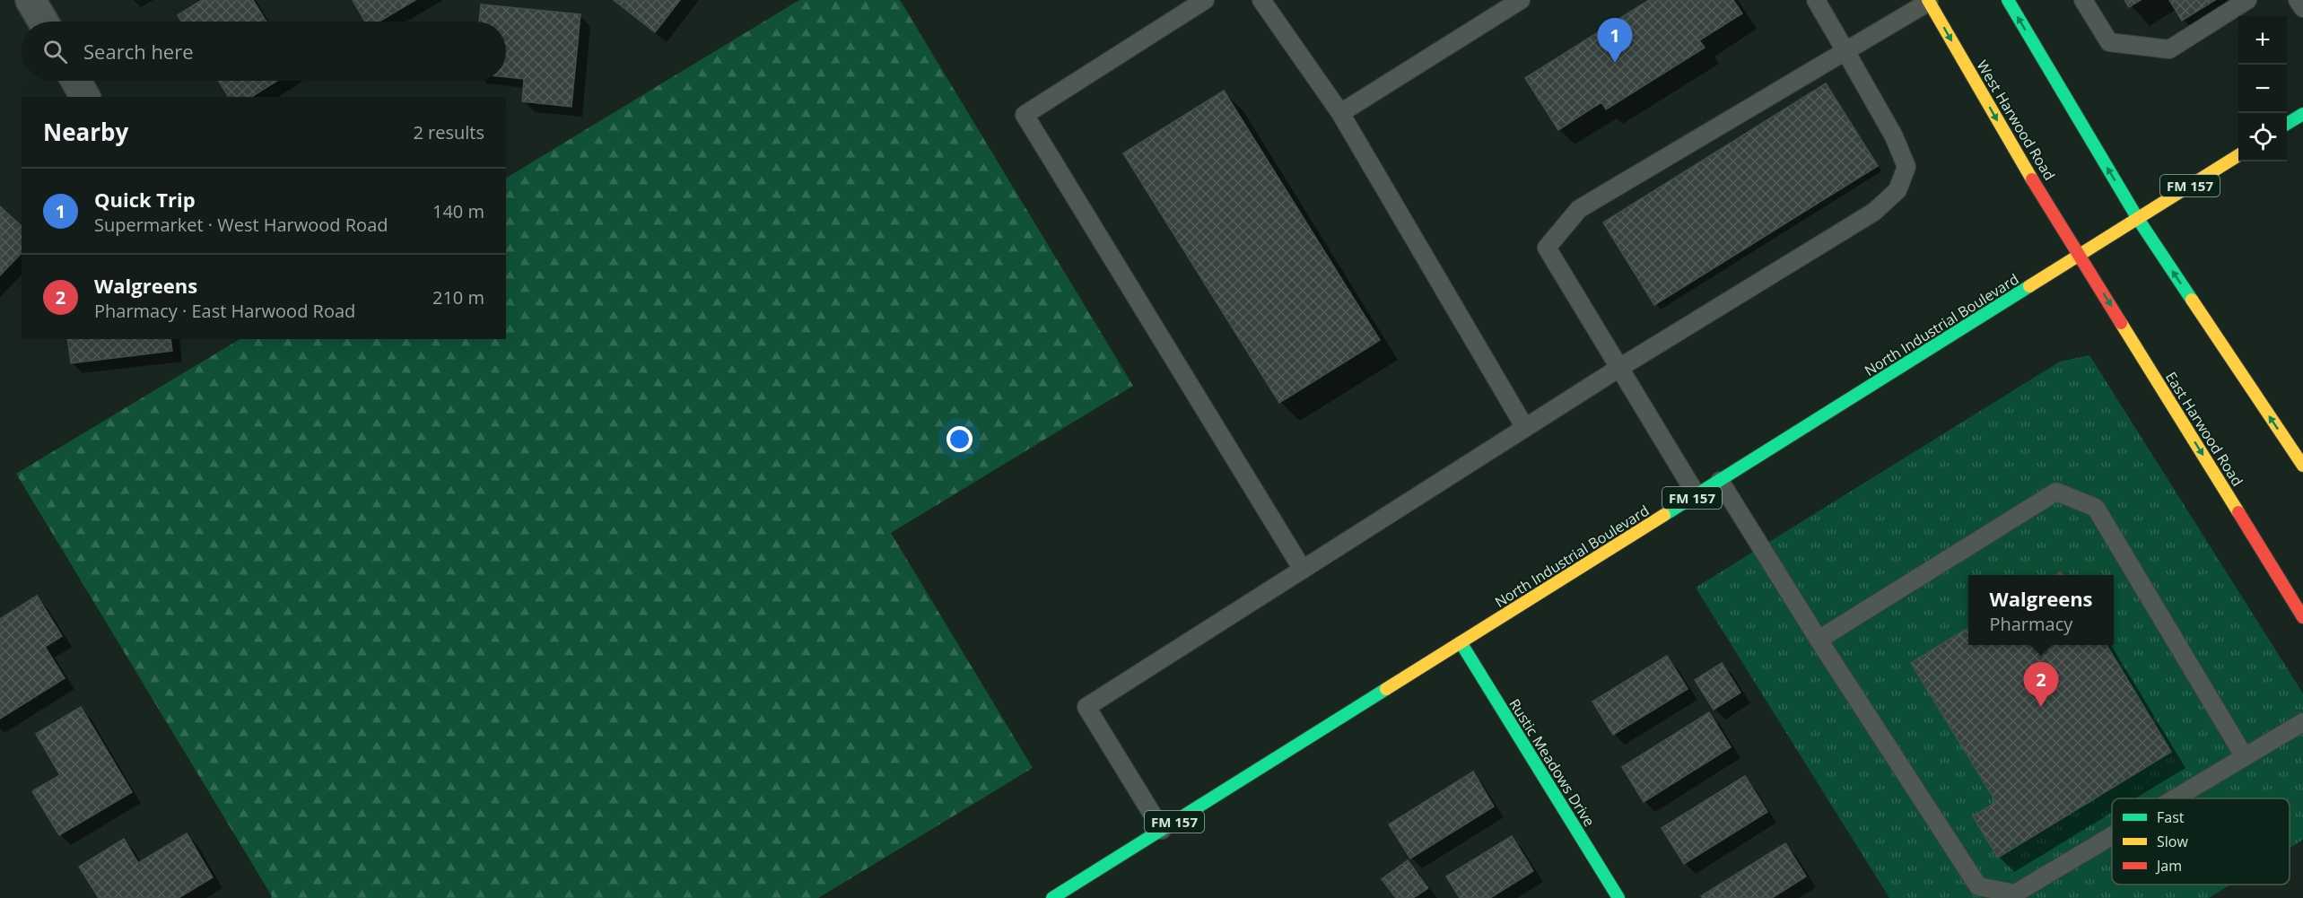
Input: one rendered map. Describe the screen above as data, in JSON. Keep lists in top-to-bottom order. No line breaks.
{"streets":{"main road":["West Harwood Road","FM 157","North Industrial Boulevard","East Harwood Road","Rustic Meadows Drive"]},"crossings":[["West Harwood Road","North Industrial Boulevard"],["West Harwood Road","East Harwood Road"],["North Industrial Boulevard","East Harwood Road"],["North Industrial Boulevard","Rustic Meadows Drive"]],"legend":["Fast","Slow","Jam"],"page":{"map_buttons":["+","−"],"pins":["1","2"],"search":"Search here","heading":["Nearby","2 results"],"list":[{"mark":"1","name":"Quick Trip","note":"Supermarket · West Harwood Road","value":"140 m"},{"mark":"2","name":"Walgreens","note":"Pharmacy · East Harwood Road","value":"210 m"}],"popup":["Walgreens","Pharmacy"]}}
